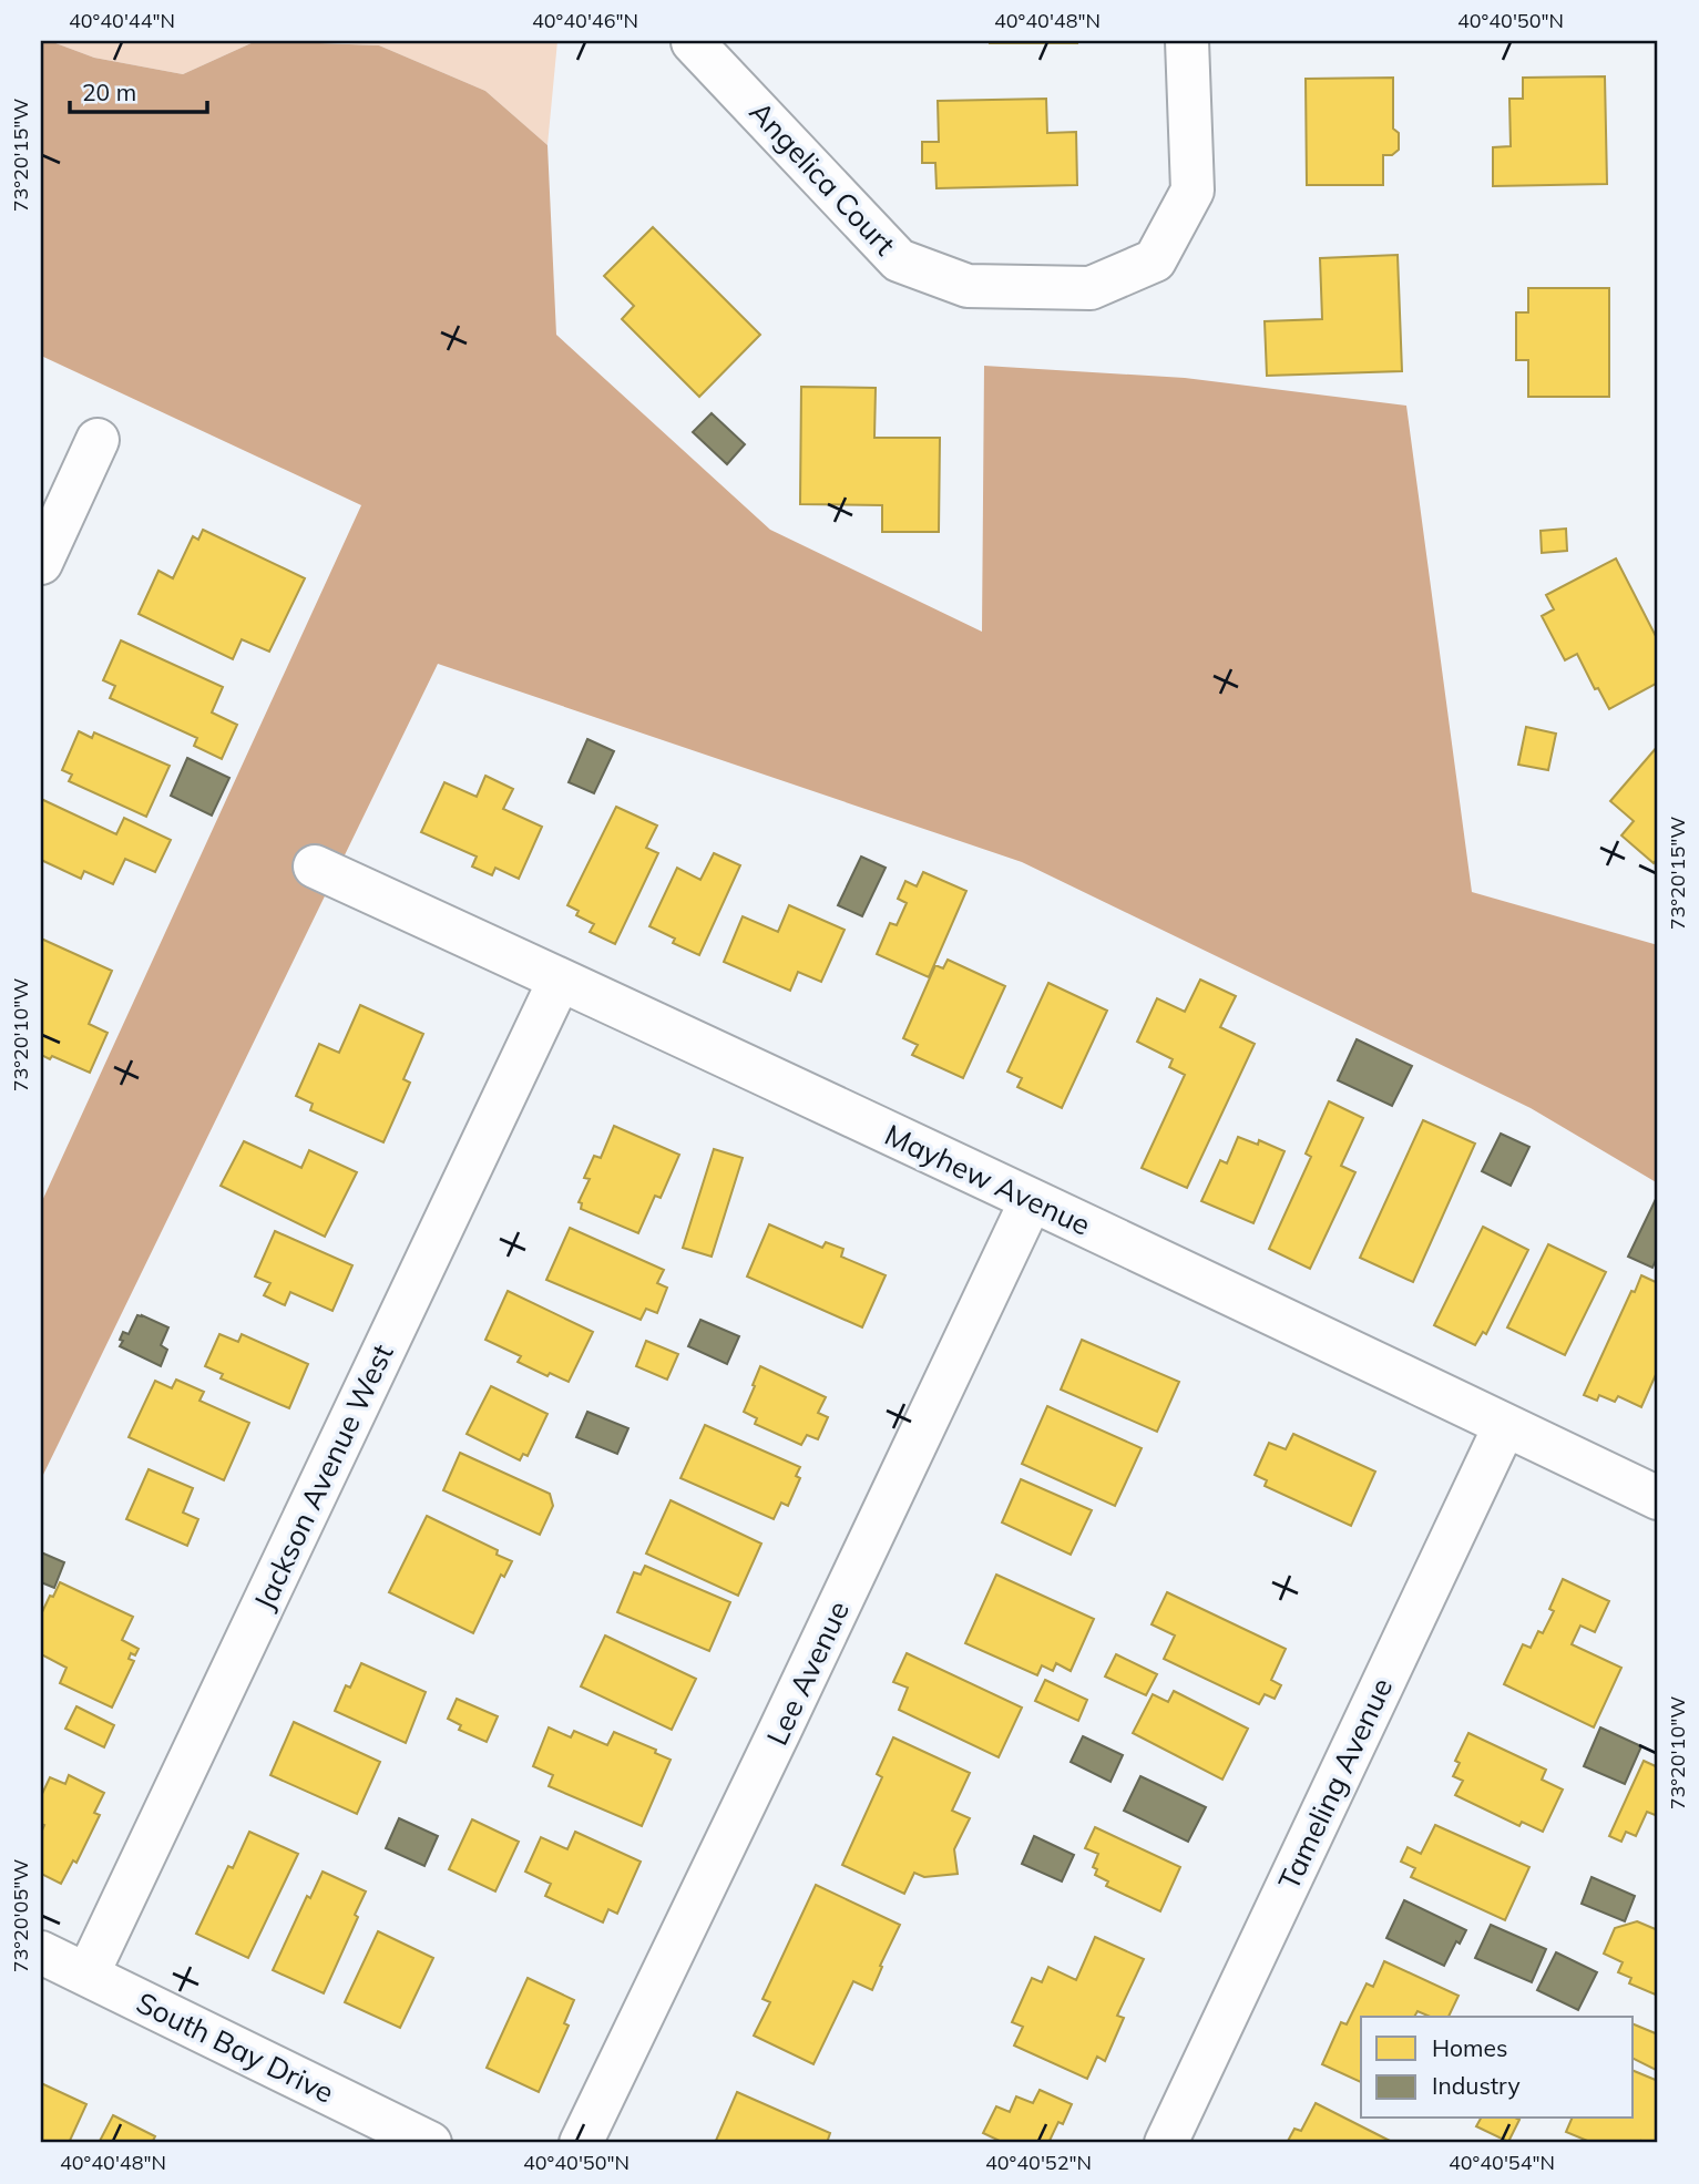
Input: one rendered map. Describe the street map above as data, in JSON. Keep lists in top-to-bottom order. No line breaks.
{"streets":{"street":["Angelica Court","Mayhew Avenue","Jackson Avenue West","Lee Avenue","Tameling Avenue","South Bay Drive"]},"crossings":[["Mayhew Avenue","Jackson Avenue West"],["Mayhew Avenue","Lee Avenue"],["Mayhew Avenue","Tameling Avenue"],["Jackson Avenue West","South Bay Drive"]],"legend":["Homes","Industry"],"scale_bar":"20 m","coordinates":["40°40'44\"N","40°40'46\"N","40°40'48\"N","40°40'50\"N","73°20'15\"W","73°20'10\"W","73°20'05\"W","40°40'52\"N","40°40'54\"N"]}
